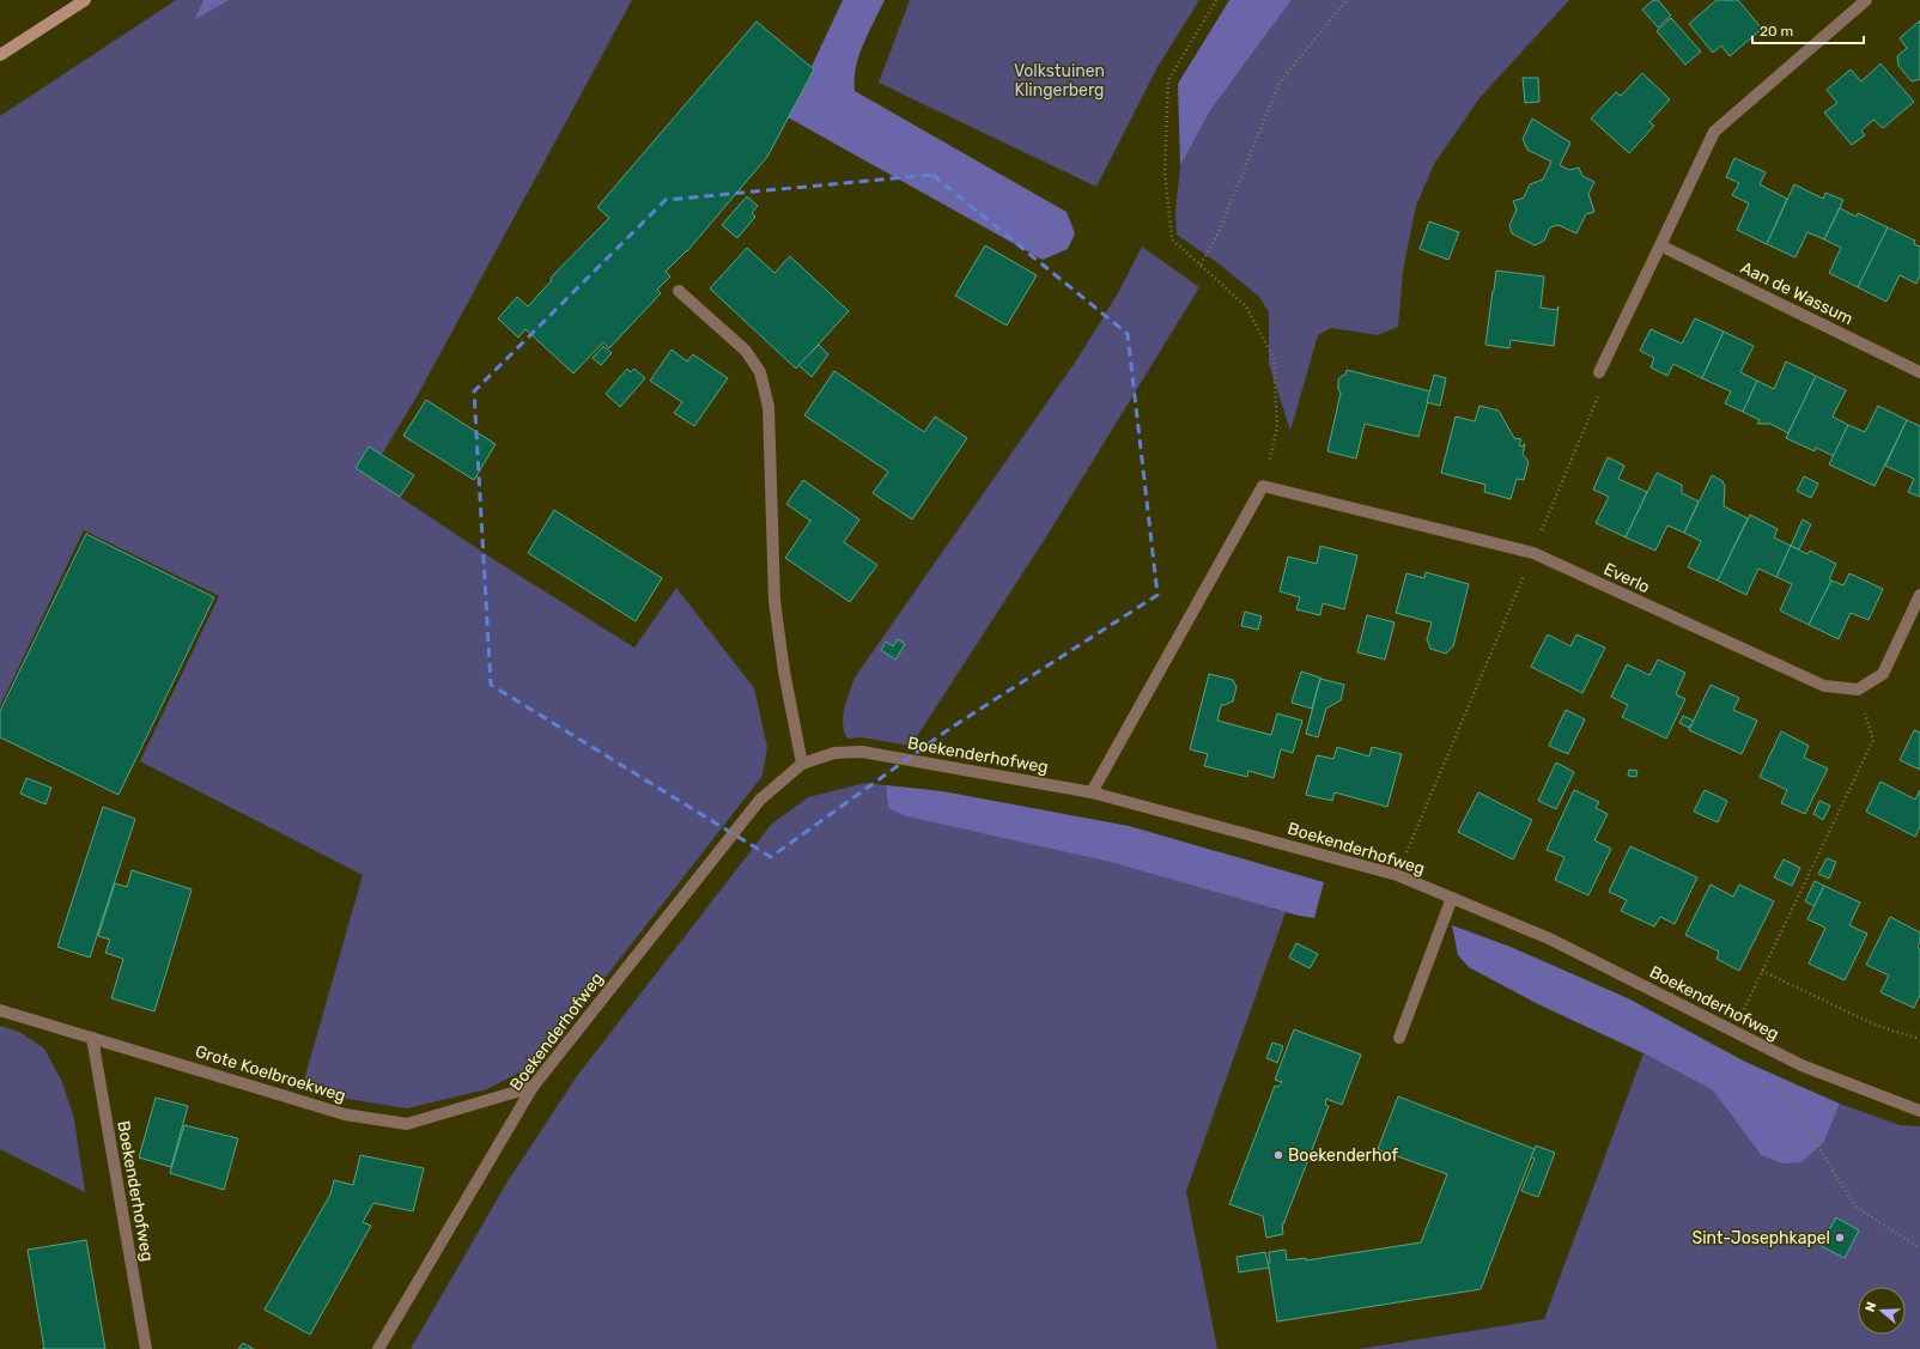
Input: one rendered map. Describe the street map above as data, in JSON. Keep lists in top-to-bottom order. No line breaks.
{"streets":{"street":["Aan de Wassum","Everlo","Boekenderhofweg","Grote Koelbroekweg"]},"crossings":[["Boekenderhofweg","Grote Koelbroekweg"]],"parks":["Volkstuinen Klingerberg"],"places":["Boekenderhof","Sint-Josephkapel"],"scale_bar":"20 m","north":"left"}
